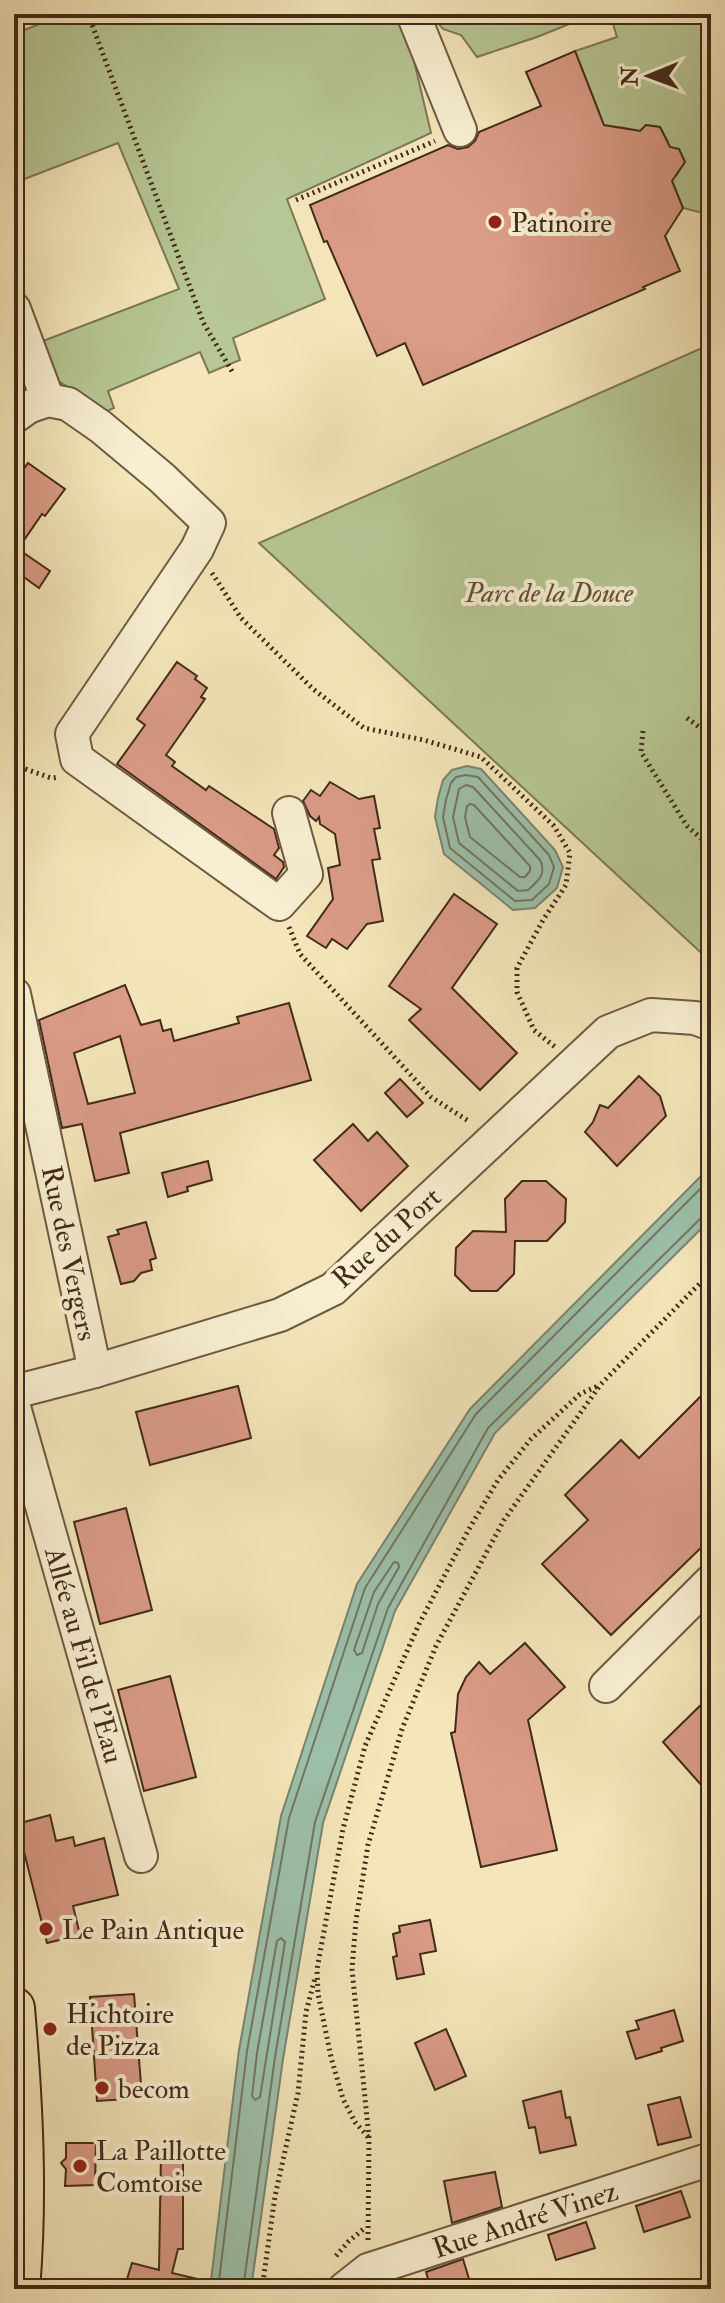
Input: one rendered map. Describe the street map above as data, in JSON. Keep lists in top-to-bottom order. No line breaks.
{"streets":{"street":["Rue du Port","Rue des Vergers","Allée au Fil de l'Eau","Rue André Vinez"]},"crossings":[["Rue du Port","Rue des Vergers"]],"parks":["Parc de la Douce"],"places":["Patinoire","Le Pain Antique","Hichtoire de Pizza","becom","La Paillotte Comtoise"],"north":"left"}
